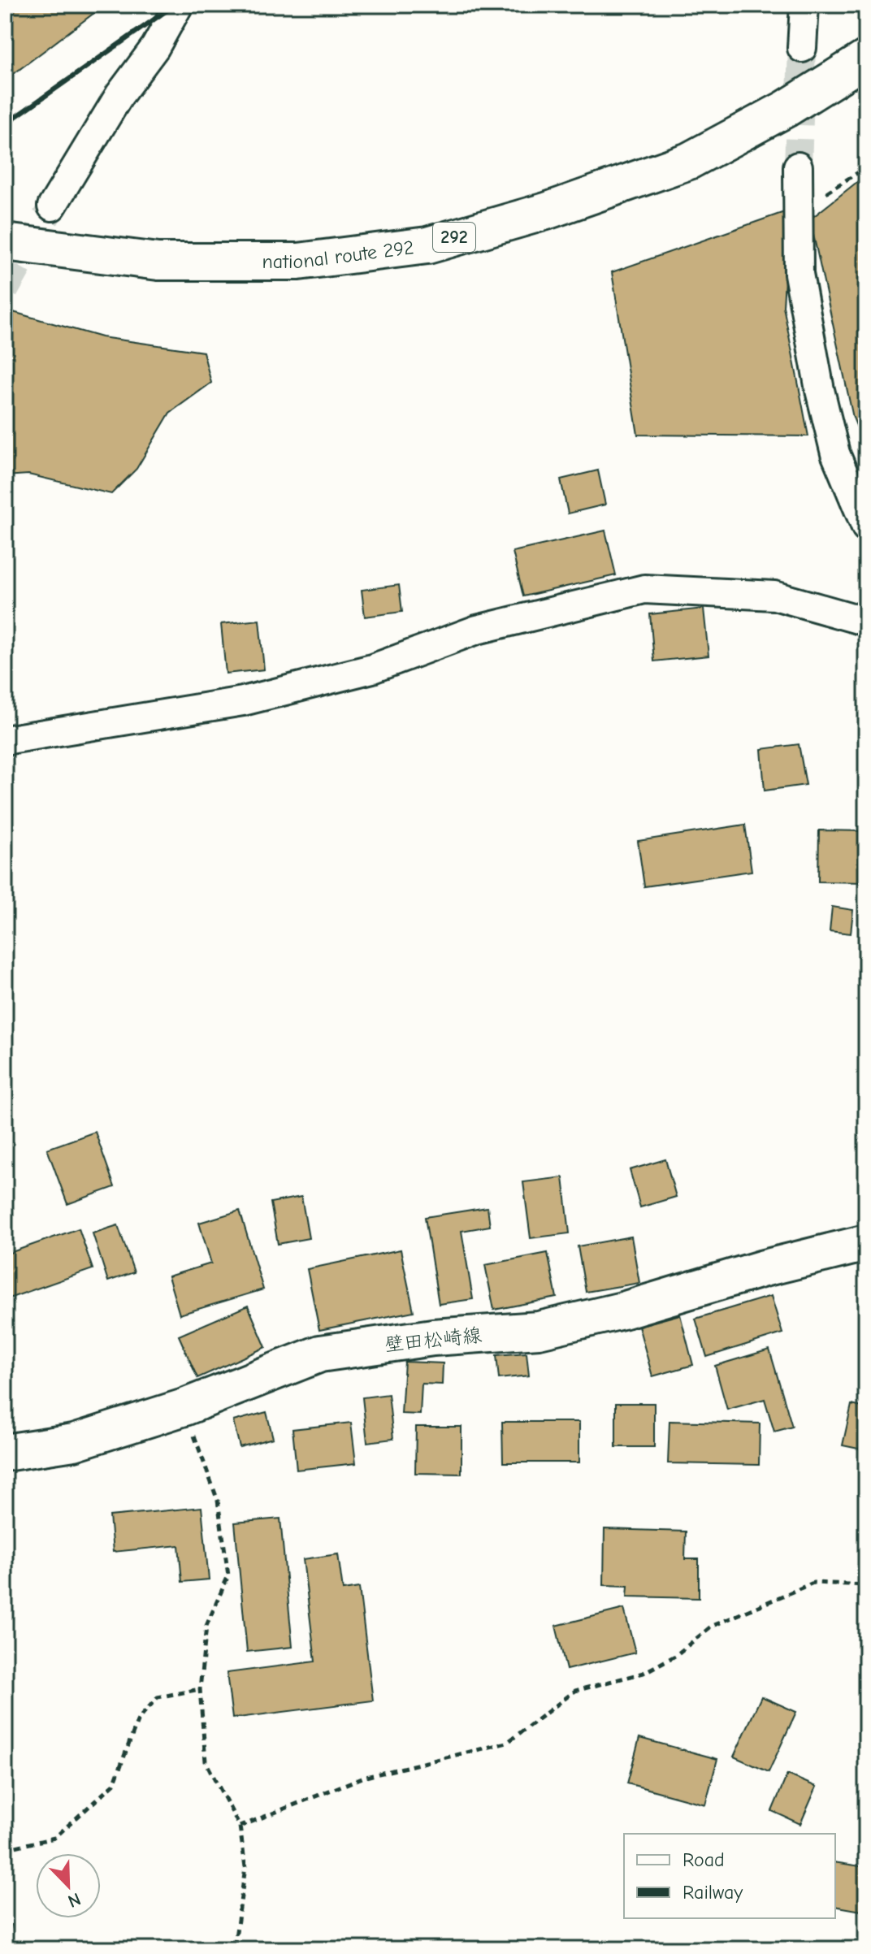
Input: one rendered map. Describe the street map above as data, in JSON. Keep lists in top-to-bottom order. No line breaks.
{"streets":{"main road":["292","national route 292","壁田松崎線"]},"legend":["Road","Railway"],"north":"bottom right"}
